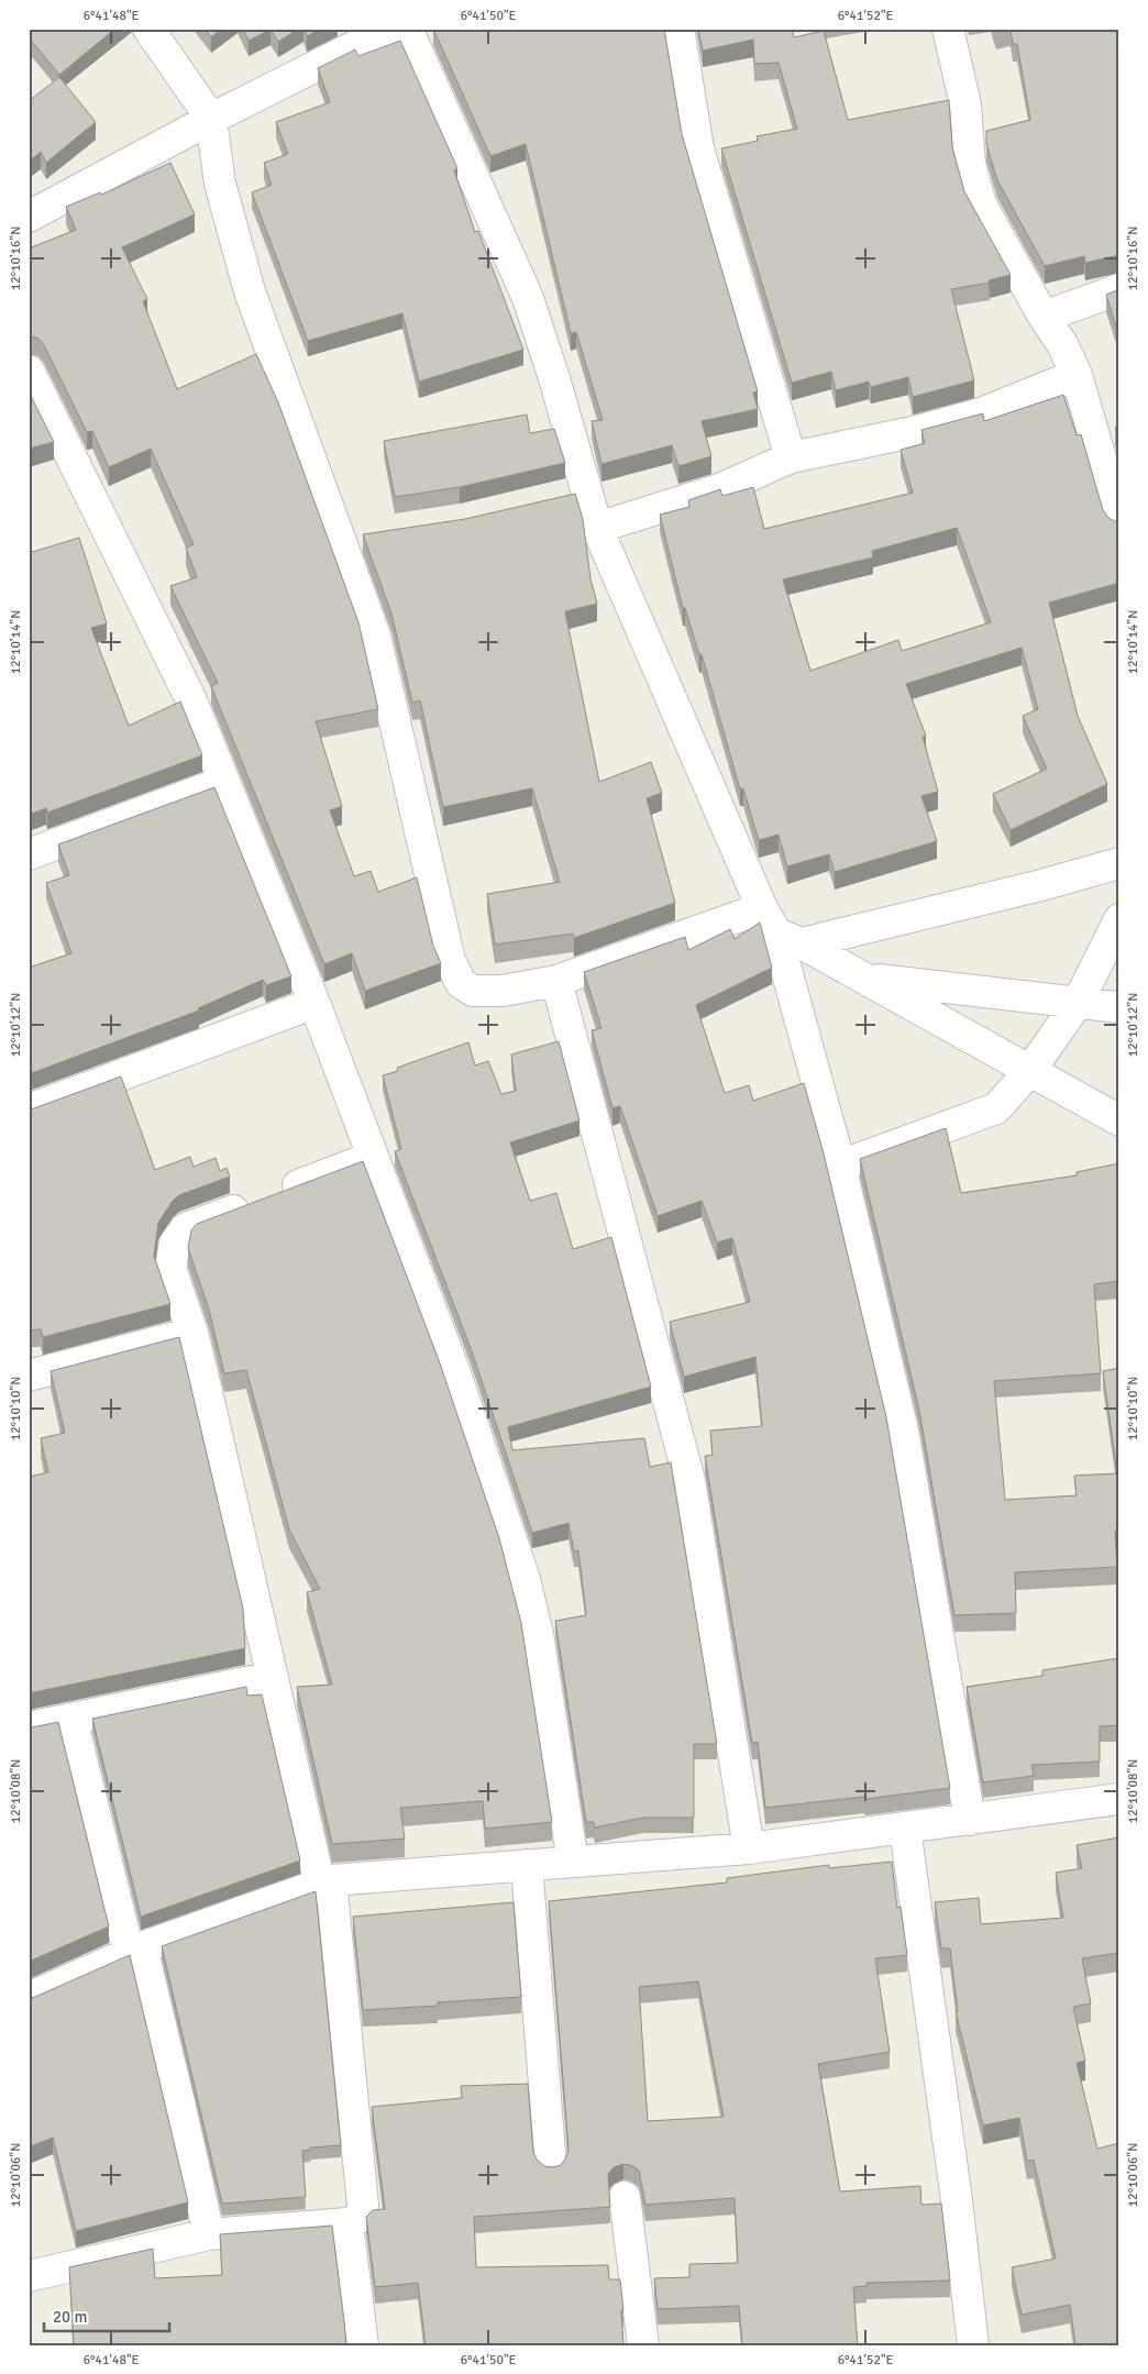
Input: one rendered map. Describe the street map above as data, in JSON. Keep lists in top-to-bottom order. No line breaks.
{"scale_bar":"20 m","coordinates":["6°41'48\"E","6°41'50\"E","6°41'52\"E","12°10'16\"N","12°10'14\"N","12°10'12\"N","12°10'10\"N","12°10'08\"N","12°10'06\"N"]}
